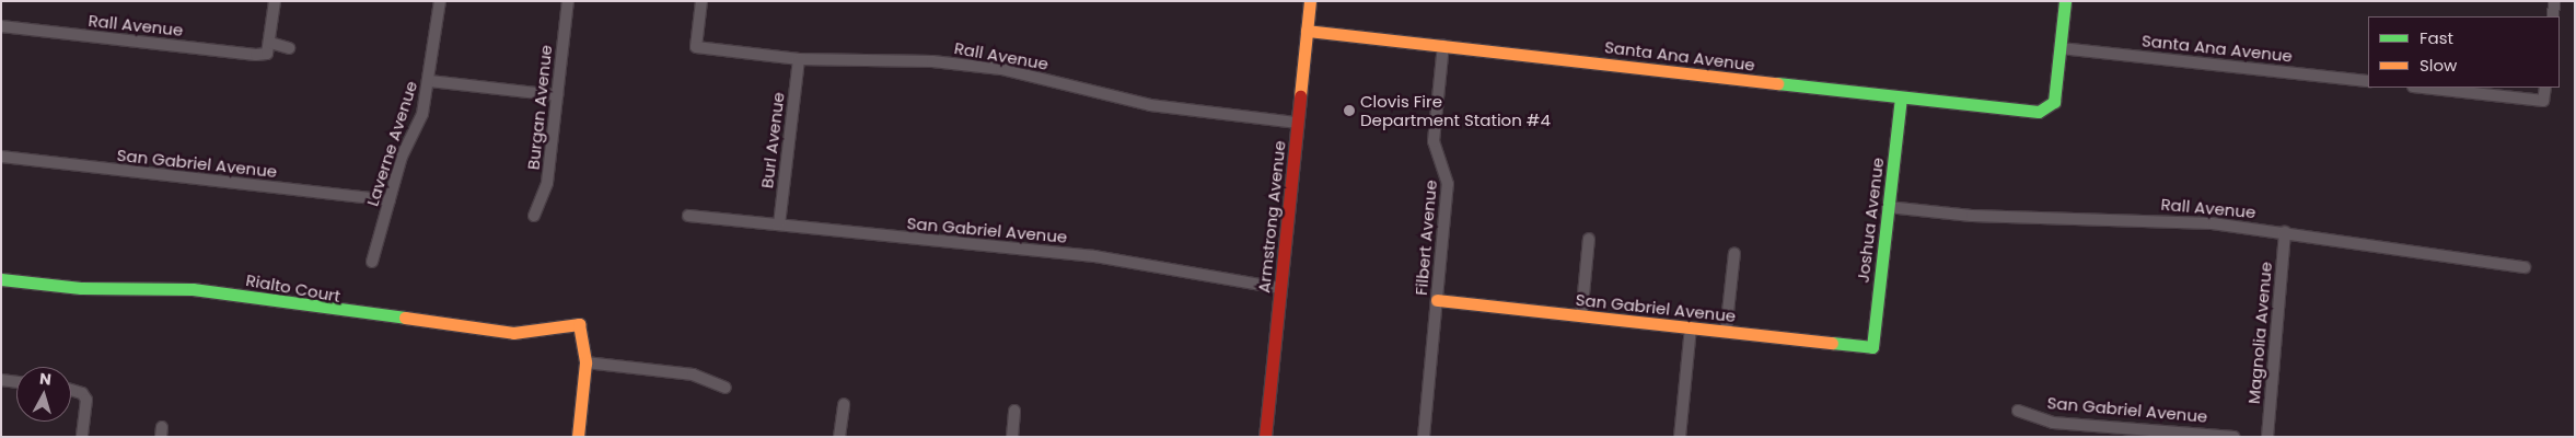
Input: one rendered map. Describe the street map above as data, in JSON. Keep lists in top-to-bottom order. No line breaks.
{"streets":{"street":["Rall Avenue","Santa Ana Avenue","Burgan Avenue","Burl Avenue","Laverne Avenue","San Gabriel Avenue","Armstrong Avenue","Joshua Avenue","Filbert Avenue","Rialto Court","Magnolia Avenue"]},"crossings":[["Rall Avenue","Burl Avenue"],["Rall Avenue","Armstrong Avenue"],["Rall Avenue","Joshua Avenue"],["Rall Avenue","Magnolia Avenue"],["Santa Ana Avenue","Armstrong Avenue"],["Santa Ana Avenue","Joshua Avenue"],["Santa Ana Avenue","Filbert Avenue"],["Burl Avenue","San Gabriel Avenue"],["Laverne Avenue","San Gabriel Avenue"],["San Gabriel Avenue","Armstrong Avenue"],["San Gabriel Avenue","Joshua Avenue"],["San Gabriel Avenue","Filbert Avenue"]],"places":["Clovis Fire Department Station #4"],"legend":["Fast","Slow"],"north":"top"}
